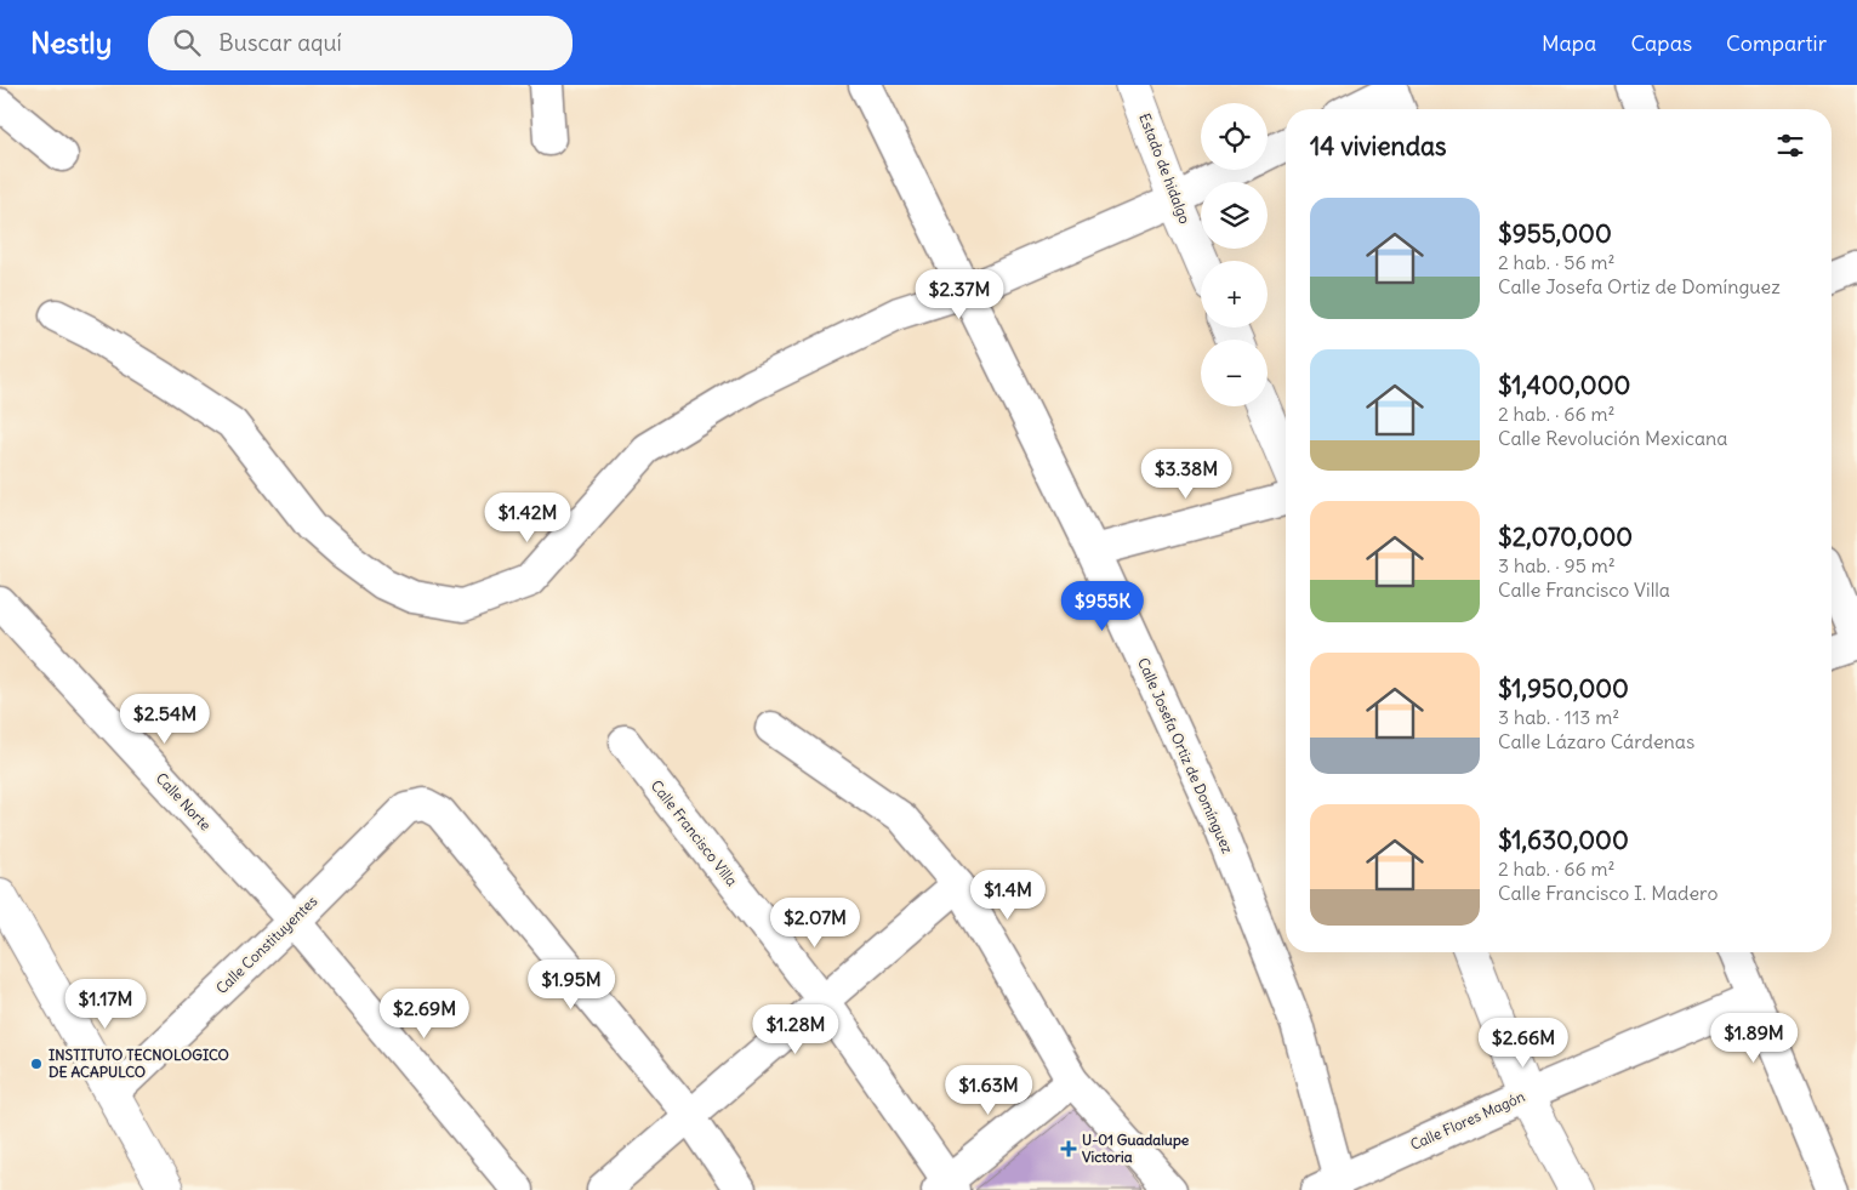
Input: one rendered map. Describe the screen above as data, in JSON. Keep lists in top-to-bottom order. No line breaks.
{"streets":{"street":["Estado de hidalgo","Calle Josefa Ortiz de Domínguez","Calle Norte","Calle Francisco Villa","Calle Constituyentes","Calle Flores Magón"]},"crossings":[["Calle Josefa Ortiz de Domínguez","Calle Flores Magón"],["Calle Norte","Calle Constituyentes"]],"places":{"other":["INSTITUTO TECNOLOGICO DE ACAPULCO"],"health":["U-01 Guadalupe Victoria"]},"page":{"header":"Nestly","search":"Buscar aquí","nav":["Mapa","Capas","Compartir"],"map_buttons":["+","−"],"heading":"14 viviendas","list":[{"name":"$955,000","note":"2 hab. · 56 m² · Calle Josefa Ortiz de Domínguez"},{"name":"$1,400,000","note":"2 hab. · 66 m² · Calle Revolución Mexicana"},{"name":"$2,070,000","note":"3 hab. · 95 m² · Calle Francisco Villa"},{"name":"$1,950,000","note":"3 hab. · 113 m² · Calle Lázaro Cárdenas"},{"name":"$1,630,000","note":"2 hab. · 66 m² · Calle Francisco I. Madero"}],"price":["$2.37M","$3.38M","$1.42M","$955K","$2.54M","$1.4M","$2.07M","$1.95M","$1.17M","$2.69M","$1.28M","$1.89M","$2.66M","$1.63M"]}}
